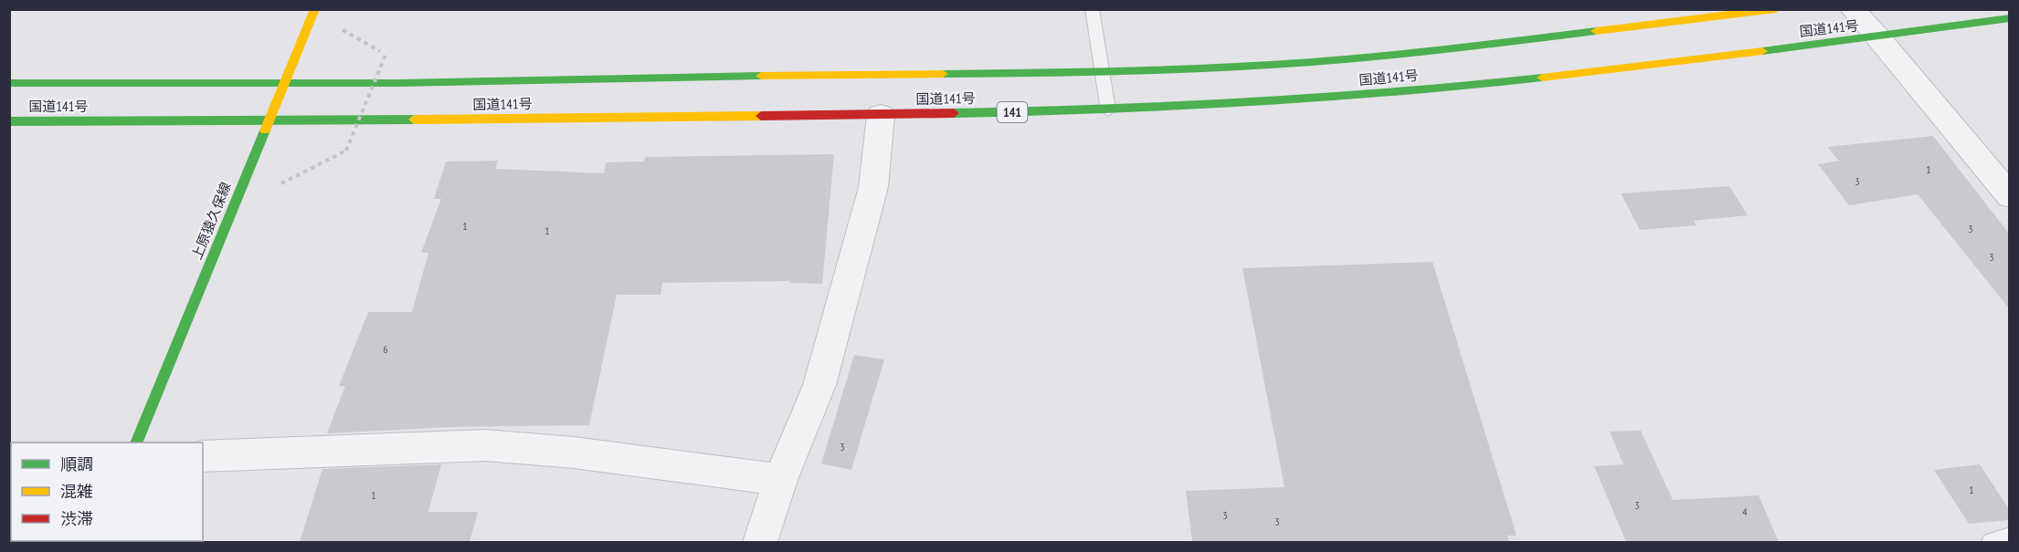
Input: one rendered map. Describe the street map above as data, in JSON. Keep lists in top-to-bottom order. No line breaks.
{"streets":{"main road":["国道141号","141","上原猿久保線"]},"crossings":[["国道141号","上原猿久保線"]],"house_numbers":["1","3","1","3","1","3","6","3","1","1","3","4","3","3"],"legend":["順調","混雑","渋滞"]}
